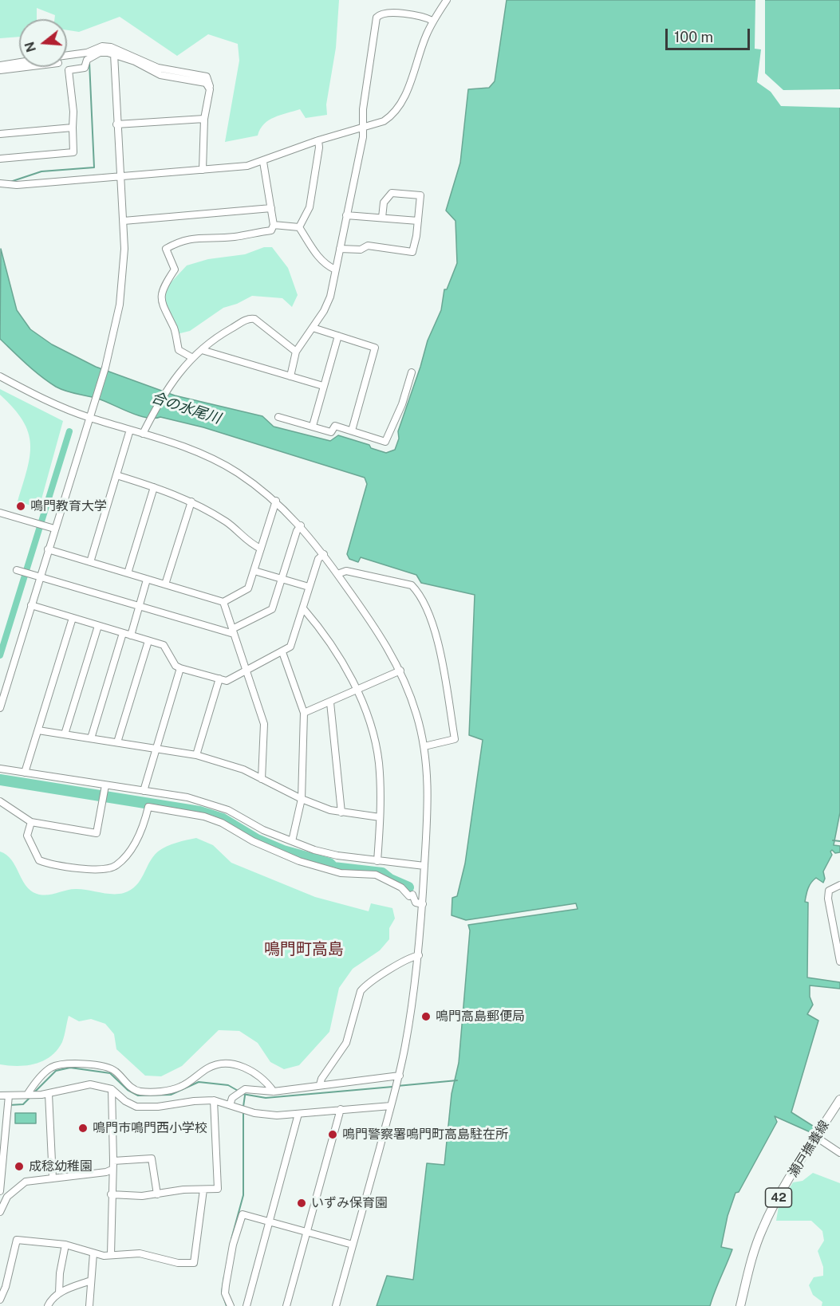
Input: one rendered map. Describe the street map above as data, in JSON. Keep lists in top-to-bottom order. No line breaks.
{"streets":{"main road":["瀬戸撫養線","42"]},"districts":["鳴門町高島"],"water":["合の水尾川"],"places":["鳴門教育大学","鳴門高島郵便局","鳴門市鳴門西小学校","鳴門警察署鳴門町高島駐在所","成稔幼稚園","いずみ保育園"],"scale_bar":"100 m","north":"left"}
